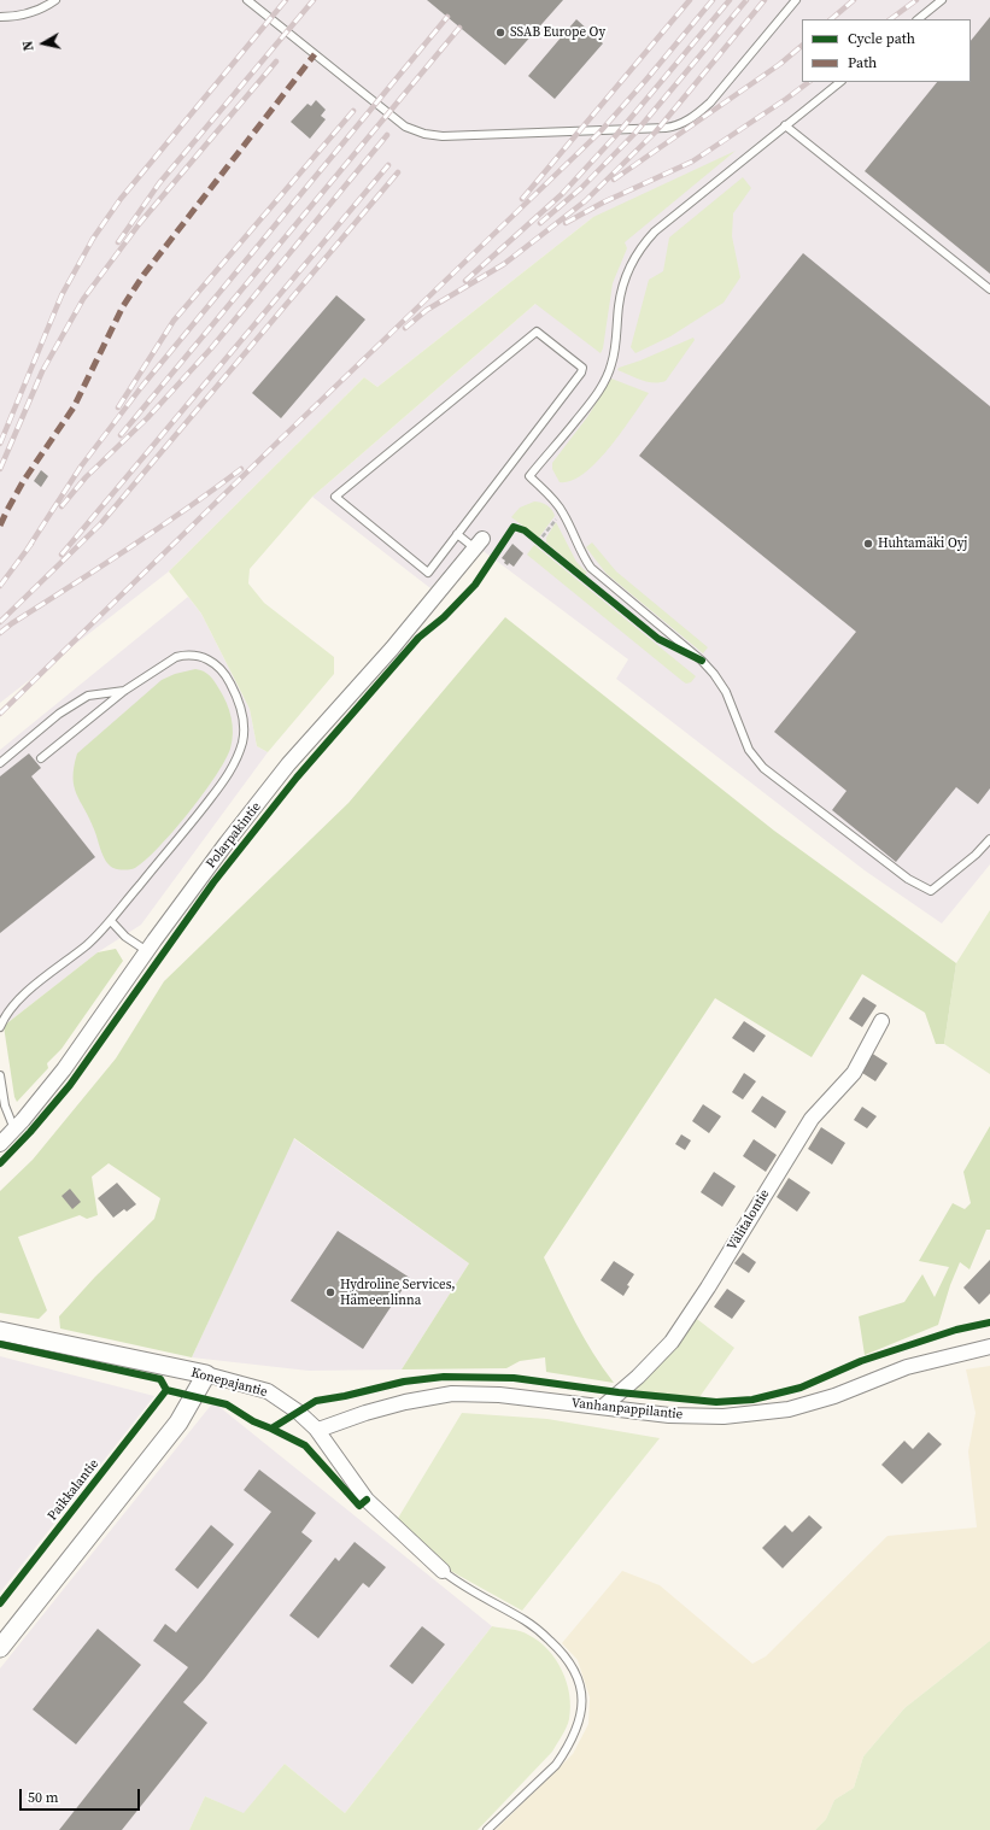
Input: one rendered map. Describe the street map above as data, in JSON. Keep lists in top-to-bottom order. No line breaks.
{"streets":{"street":["Polarpakintie","Välitalontie","Konepajantie","Vanhanpappilantie"],"cycle path":["Paikkalantie"]},"crossings":[["Välitalontie","Vanhanpappilantie"],["Konepajantie","Vanhanpappilantie"]],"places":["SSAB Europe Oy","Huhtamäki Oyj","Hydroline Services, Hämeenlinna"],"legend":["Cycle path","Path"],"scale_bar":"50 m","north":"left"}
